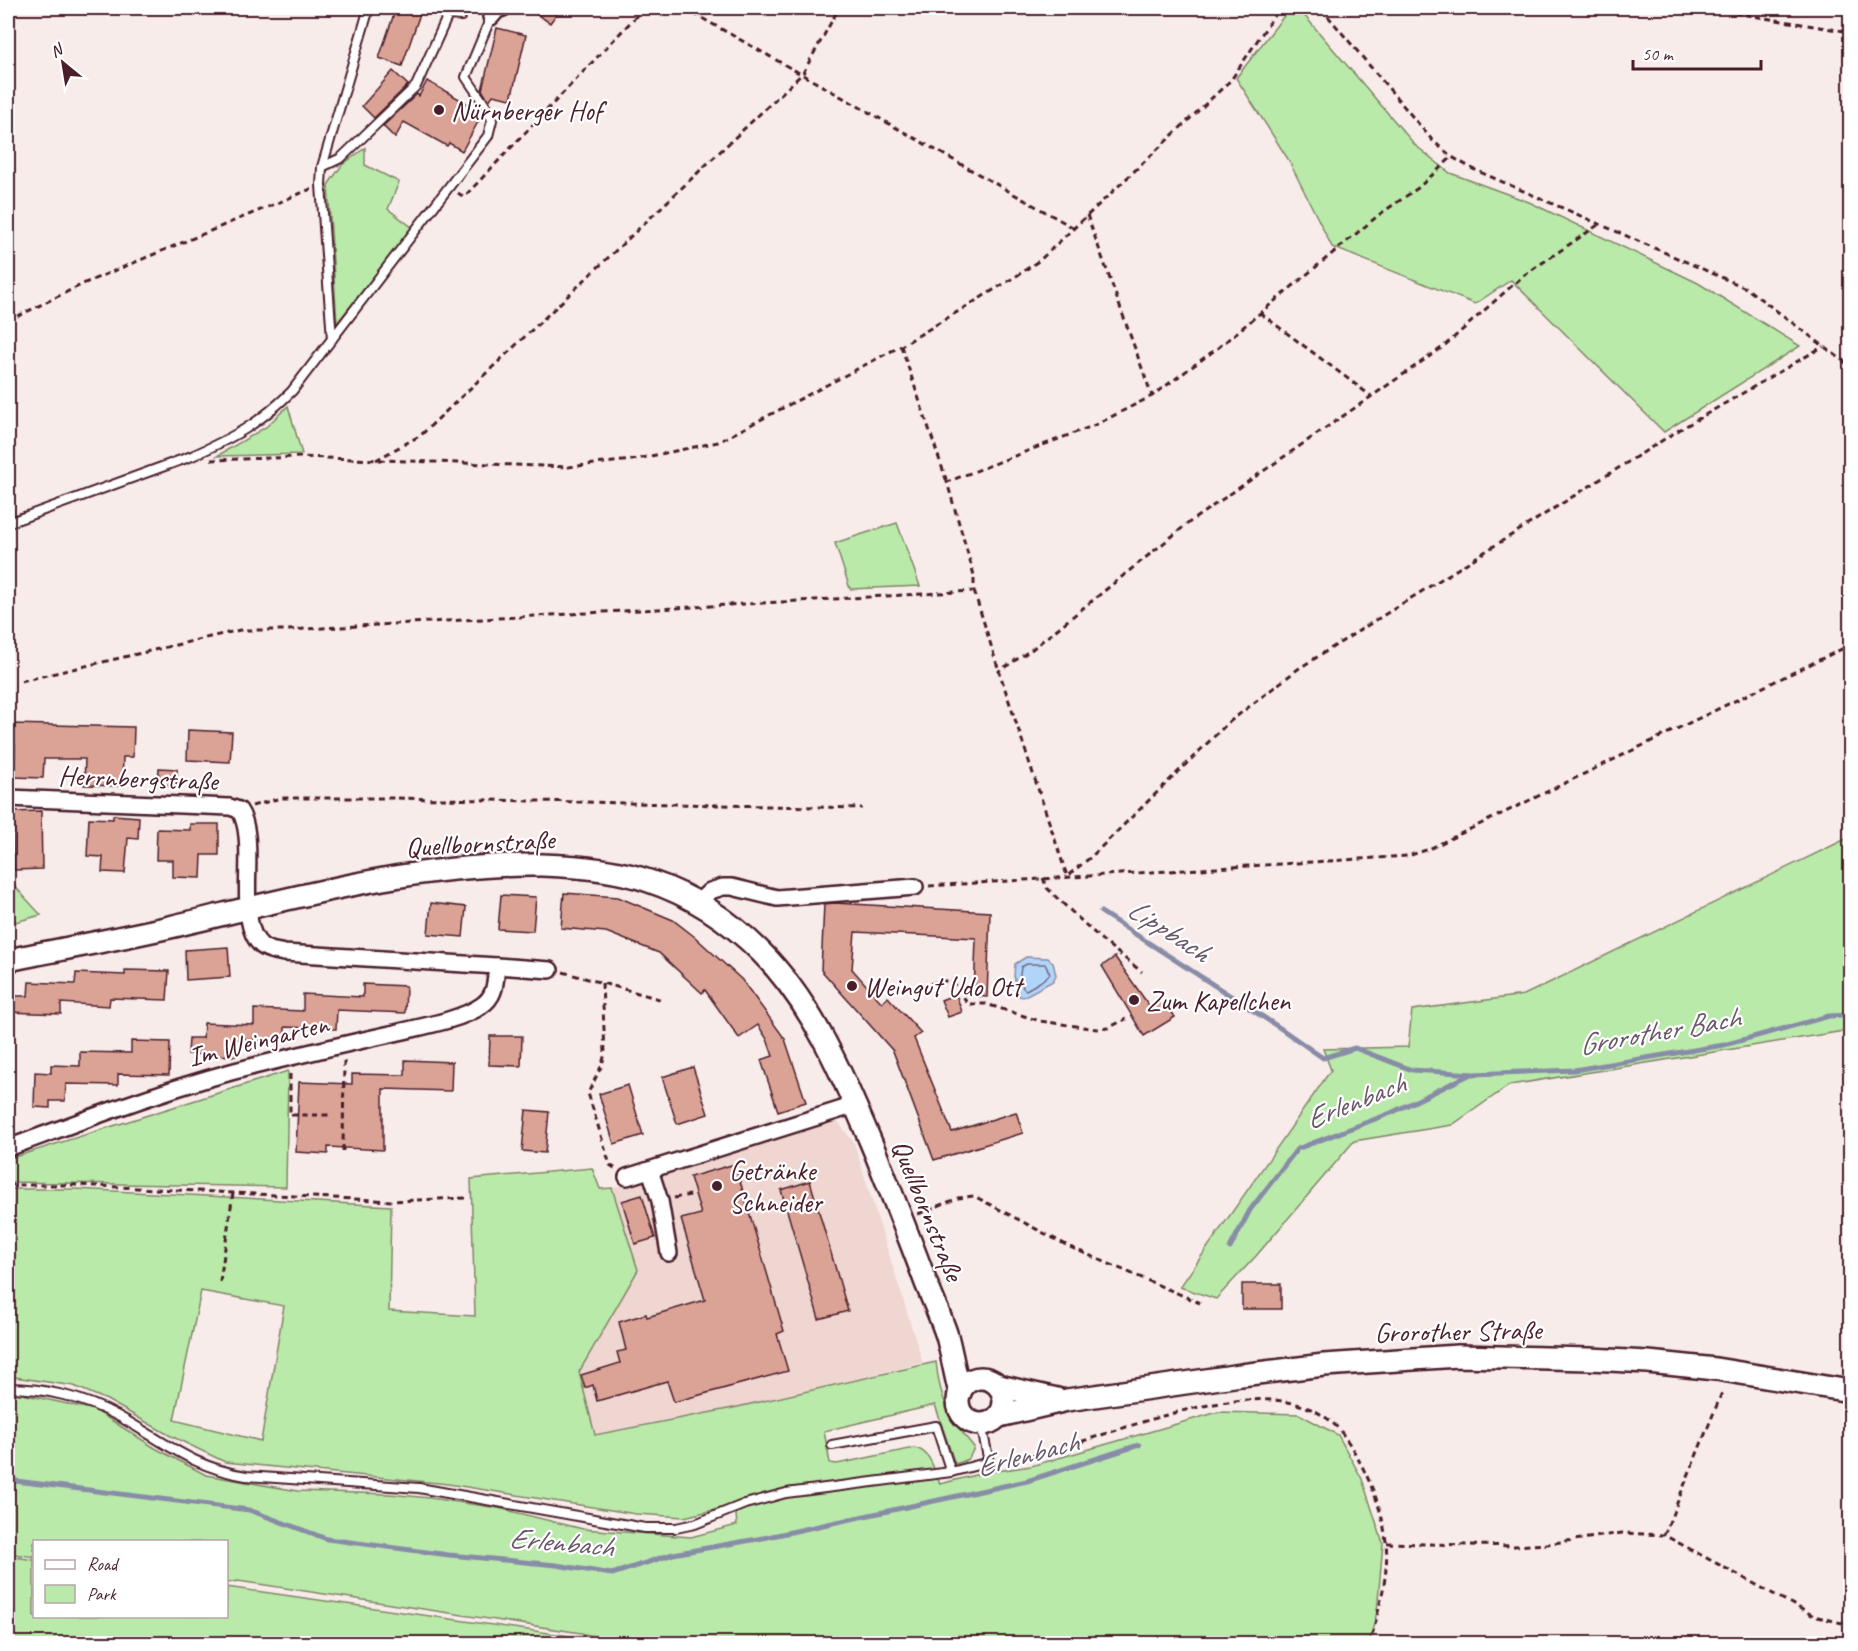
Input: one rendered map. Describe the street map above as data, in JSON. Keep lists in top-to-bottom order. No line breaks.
{"streets":{"main road":["Quellbornstraße","Grorother Straße"],"street":["Herrnbergstraße","Im Weingarten"]},"crossings":[["Herrnbergstraße","Quellbornstraße"],["Quellbornstraße","Grorother Straße"]],"water":["Lippbach","Grorother Bach","Erlenbach"],"places":["Nürnberger Hof","Weingut Udo Ott","Zum Kapellchen","Getränke Schneider"],"legend":["Road","Park"],"scale_bar":"50 m","north":"top left"}
